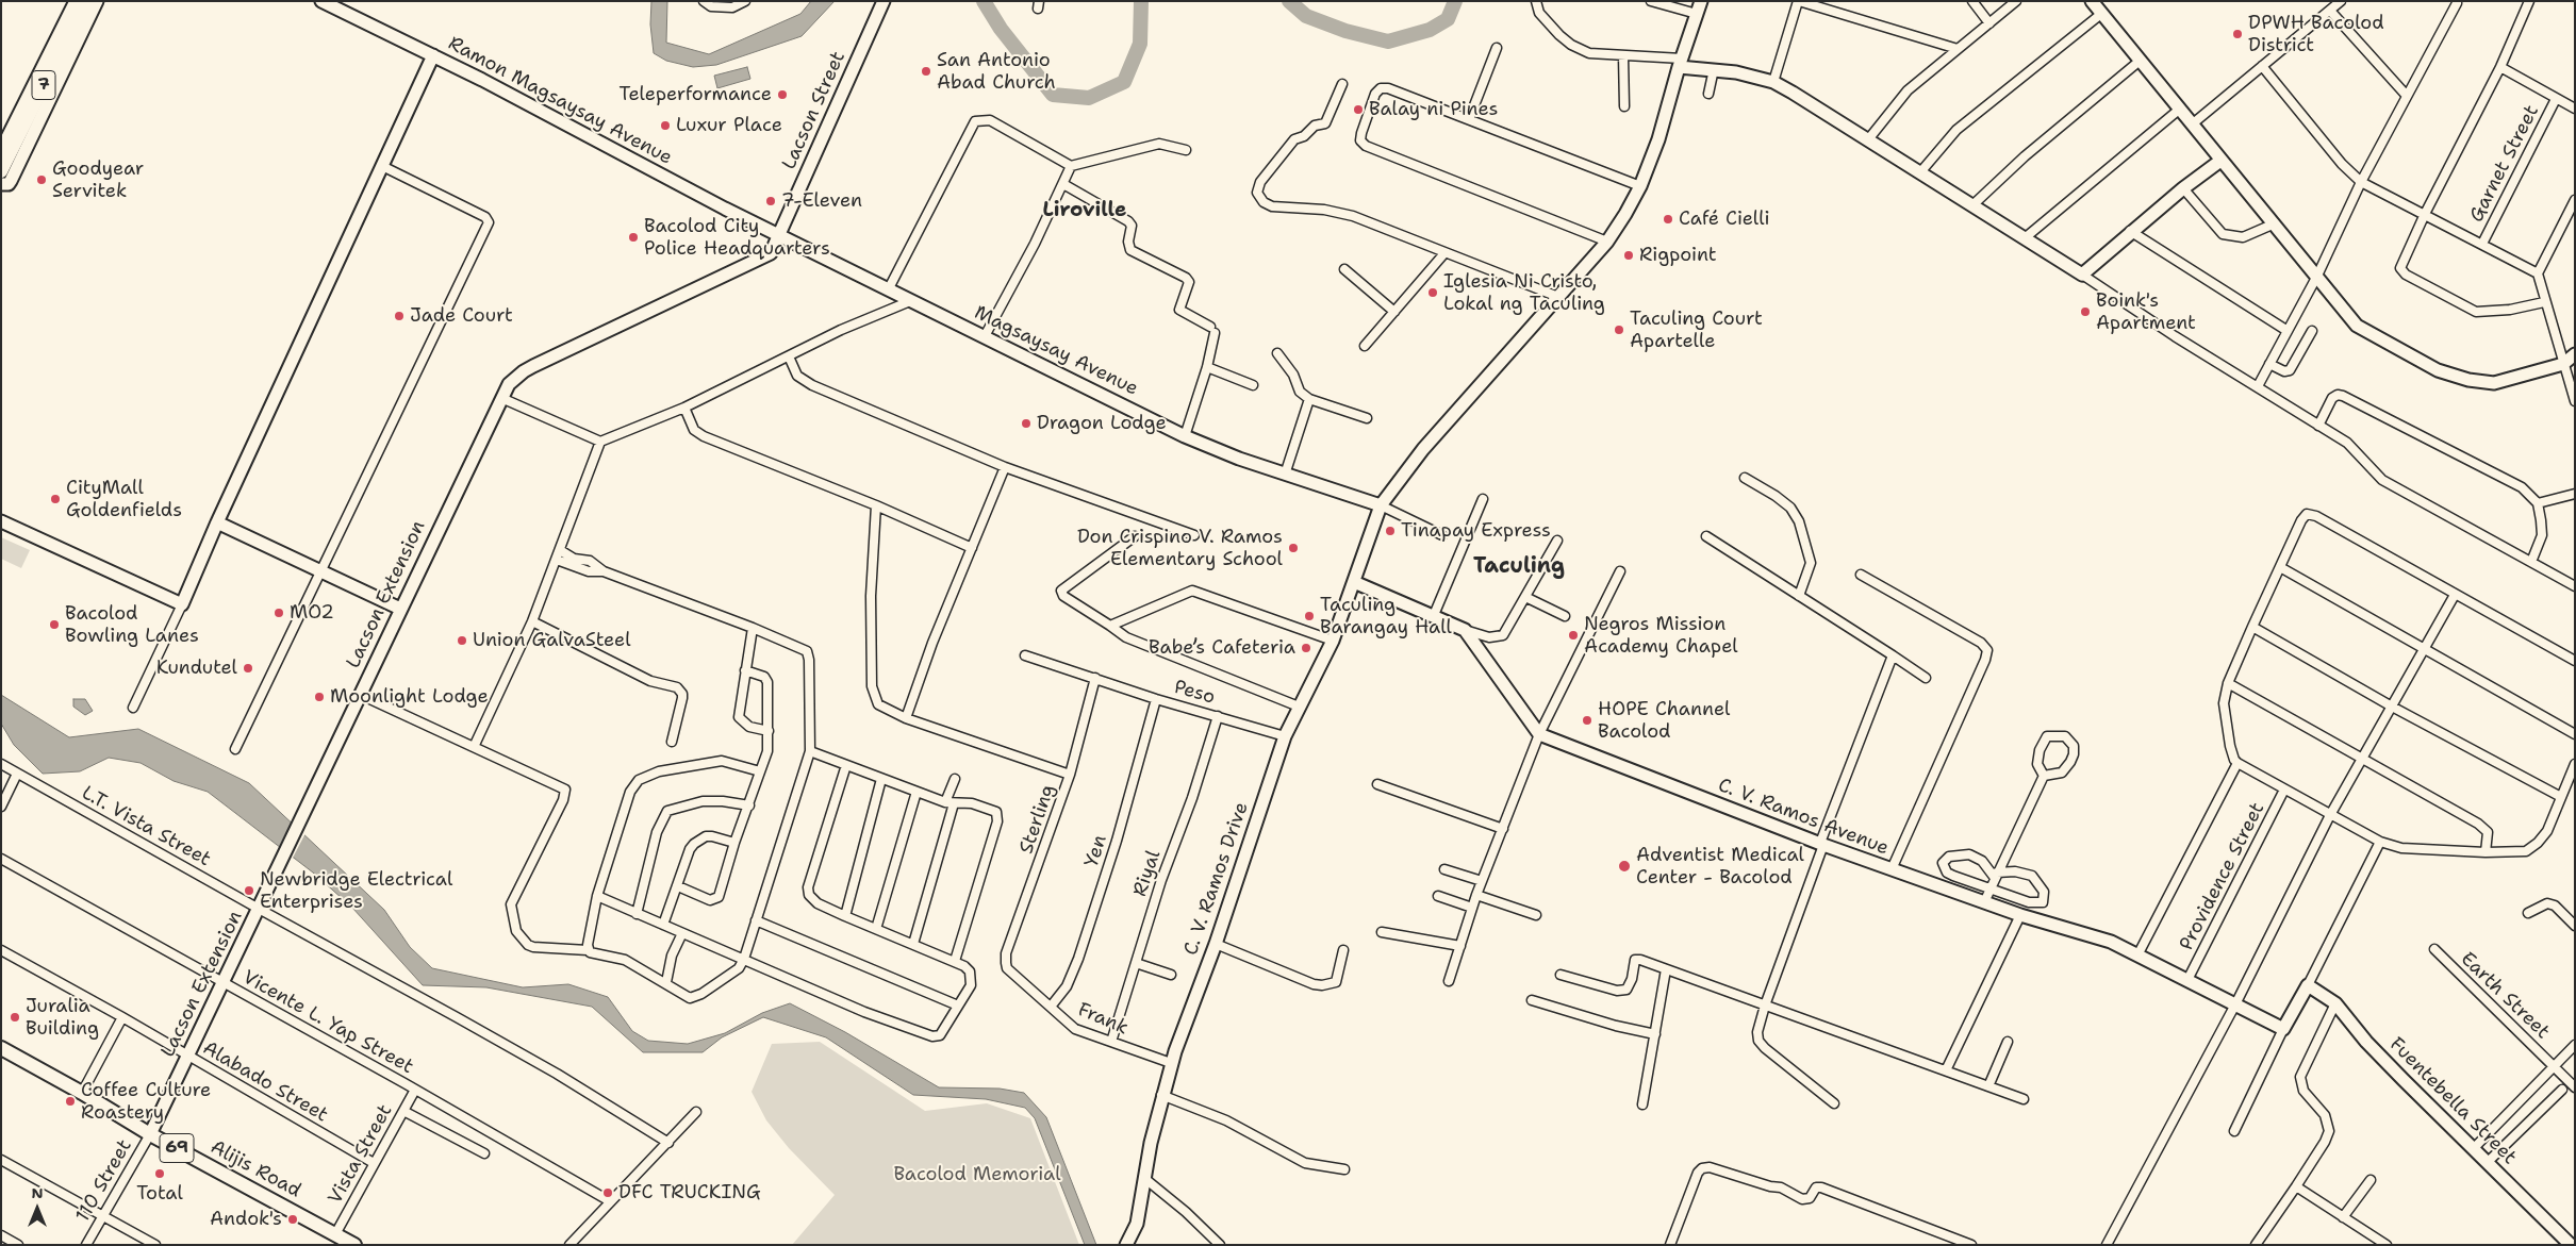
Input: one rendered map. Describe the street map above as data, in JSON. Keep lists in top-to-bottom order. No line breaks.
{"streets":{"main road":["7","69","Alijis Road"],"street":["Ramon Magsaysay Avenue","Lacson Street","Garnet Street","Magsaysay Avenue","Lacson Extension","Peso","C. V. Ramos Avenue","Sterling","L.T. Vista Street","Yen","Riyal","Providence Street","C. V. Ramos Drive","Earth Street","Frank","Vicente L. Yap Street","Alabado Street","Fuentebella Street","Vista Street","110 Street"]},"crossings":[["Ramon Magsaysay Avenue","Lacson Street"],["Ramon Magsaysay Avenue","Magsaysay Avenue"],["Ramon Magsaysay Avenue","Lacson Extension"],["Lacson Street","Magsaysay Avenue"],["Lacson Street","Lacson Extension"],["Magsaysay Avenue","Lacson Extension"],["Magsaysay Avenue","C. V. Ramos Drive"],["Lacson Extension","L.T. Vista Street"],["Lacson Extension","Vicente L. Yap Street"],["Lacson Extension","Alabado Street"],["Lacson Extension","Alijis Road"],["Lacson Extension","110 Street"],["Peso","Sterling"],["Peso","Yen"],["Peso","Riyal"],["Peso","C. V. Ramos Drive"],["C. V. Ramos Avenue","Providence Street"],["Sterling","Frank"],["Yen","Frank"],["Riyal","Frank"],["C. V. Ramos Drive","Frank"],["Vicente L. Yap Street","Vista Street"],["Alabado Street","Vista Street"],["Vista Street","Alijis Road"],["Alijis Road","110 Street"]],"districts":["Liroville","Taculing"],"parks":["Bacolod Memorial"],"places":["DPWH Bacolod District","San Antonio Abad Church","Teleperformance","Balay ni Pines","Luxur Place","Goodyear Servitek","7-Eleven","Café Cielli","Bacolod City Police Headquarters","Rigpoint","Iglesia Ni Cristo, Lokal ng Taculing","Boink's Apartment","Jade Court","Taculing Court Apartelle","Dragon Lodge","CityMall Goldenfields","Tinapay Express","Don Crispino V. Ramos Elementary School","MO2","Taculing Barangay Hall","Bacolod Bowling Lanes","Negros Mission Academy Chapel","Union GalvaSteel","Babe’s Cafeteria","Kundutel","Moonlight Lodge","HOPE Channel Bacolod","Adventist Medical Center - Bacolod","Newbridge Electrical Enterprises","Juralia Building","Coffee Culture Roastery","Total","DFC TRUCKING","Andok's"],"north":"top"}
